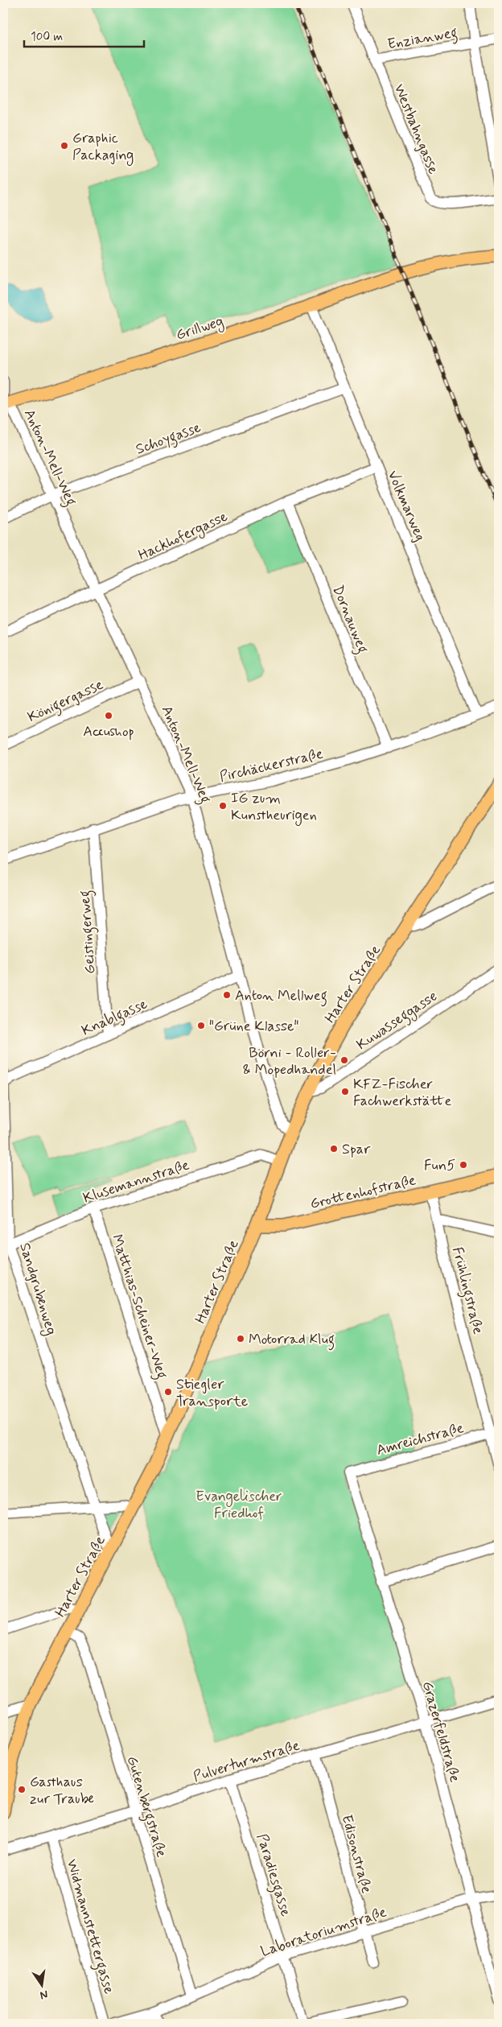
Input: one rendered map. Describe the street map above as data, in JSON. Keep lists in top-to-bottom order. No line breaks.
{"streets":{"main road":["Grillweg","Harter Straße","Grottenhofstraße"],"street":["Enzianweg","Westbahngasse","Schoygasse","Anton-Mell-Weg","Volkmarweg","Hackhofergasse","Dornauweg","Königergasse","Pirchäckerstraße","Geistingerweg","Knablgasse","Kuwasseggasse","Klusemannstraße","Sandgrubenweg","Frühlingstraße","Matthias-Scheiner-Weg","Amreichstraße","Grazerfeldstraße","Pulverturmstraße","Gutenbergstraße","Edisonstraße","Paradiesgasse","Widmannstettergasse","Laboratoriumstraße"]},"crossings":[["Enzianweg","Westbahngasse"],["Grillweg","Anton-Mell-Weg"],["Grillweg","Volkmarweg"],["Schoygasse","Anton-Mell-Weg"],["Schoygasse","Volkmarweg"],["Anton-Mell-Weg","Hackhofergasse"],["Anton-Mell-Weg","Königergasse"],["Anton-Mell-Weg","Pirchäckerstraße"],["Anton-Mell-Weg","Harter Straße"],["Anton-Mell-Weg","Knablgasse"],["Volkmarweg","Hackhofergasse"],["Volkmarweg","Pirchäckerstraße"],["Hackhofergasse","Dornauweg"],["Dornauweg","Pirchäckerstraße"],["Pirchäckerstraße","Geistingerweg"],["Geistingerweg","Knablgasse"],["Harter Straße","Kuwasseggasse"],["Harter Straße","Klusemannstraße"],["Harter Straße","Grottenhofstraße"],["Harter Straße","Sandgrubenweg"],["Harter Straße","Matthias-Scheiner-Weg"],["Harter Straße","Gutenbergstraße"],["Knablgasse","Sandgrubenweg"],["Klusemannstraße","Sandgrubenweg"],["Klusemannstraße","Matthias-Scheiner-Weg"],["Grottenhofstraße","Frühlingstraße"],["Frühlingstraße","Amreichstraße"],["Amreichstraße","Grazerfeldstraße"],["Grazerfeldstraße","Pulverturmstraße"],["Grazerfeldstraße","Laboratoriumstraße"],["Pulverturmstraße","Gutenbergstraße"],["Pulverturmstraße","Edisonstraße"],["Pulverturmstraße","Paradiesgasse"],["Pulverturmstraße","Widmannstettergasse"],["Gutenbergstraße","Laboratoriumstraße"],["Edisonstraße","Laboratoriumstraße"],["Paradiesgasse","Laboratoriumstraße"]],"parks":["Evangelischer Friedhof"],"places":["Graphic Packaging","Accushop","IG zum Kunstheurigen","Anton Mellweg","\"Grüne Klasse\"","Börni - Roller- & Mopedhandel","KFZ-Fischer Fachwerkstätte","Spar","Fun5","Motorrad Klug","Stiegler Transporte","Gasthaus zur Traube"],"scale_bar":"100 m","north":"bottom"}
